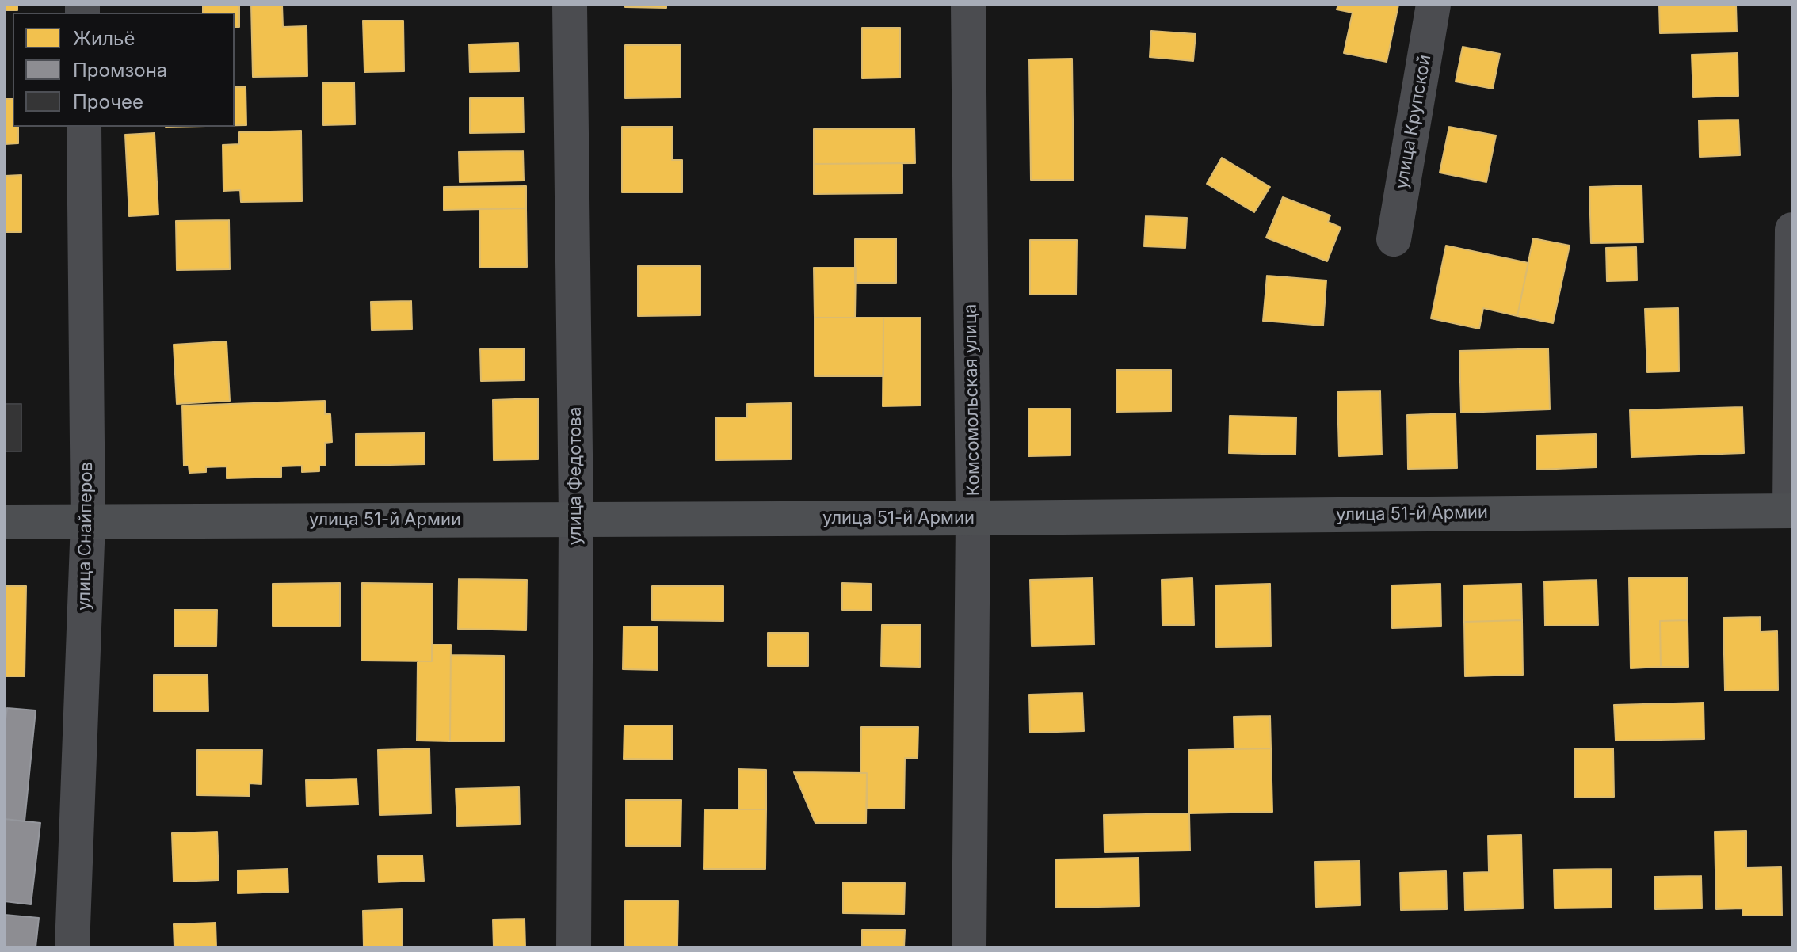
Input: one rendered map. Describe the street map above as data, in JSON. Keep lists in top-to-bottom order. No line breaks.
{"streets":{"main road":["улица 51-й Армии"],"street":["улица Крупской","Комсомольская улица","улица Федотова","улица Снайперов"]},"crossings":[["Комсомольская улица","улица 51-й Армии"],["улица Федотова","улица 51-й Армии"],["улица 51-й Армии","улица Снайперов"]],"legend":["Жильё","Промзона","Прочее"]}
